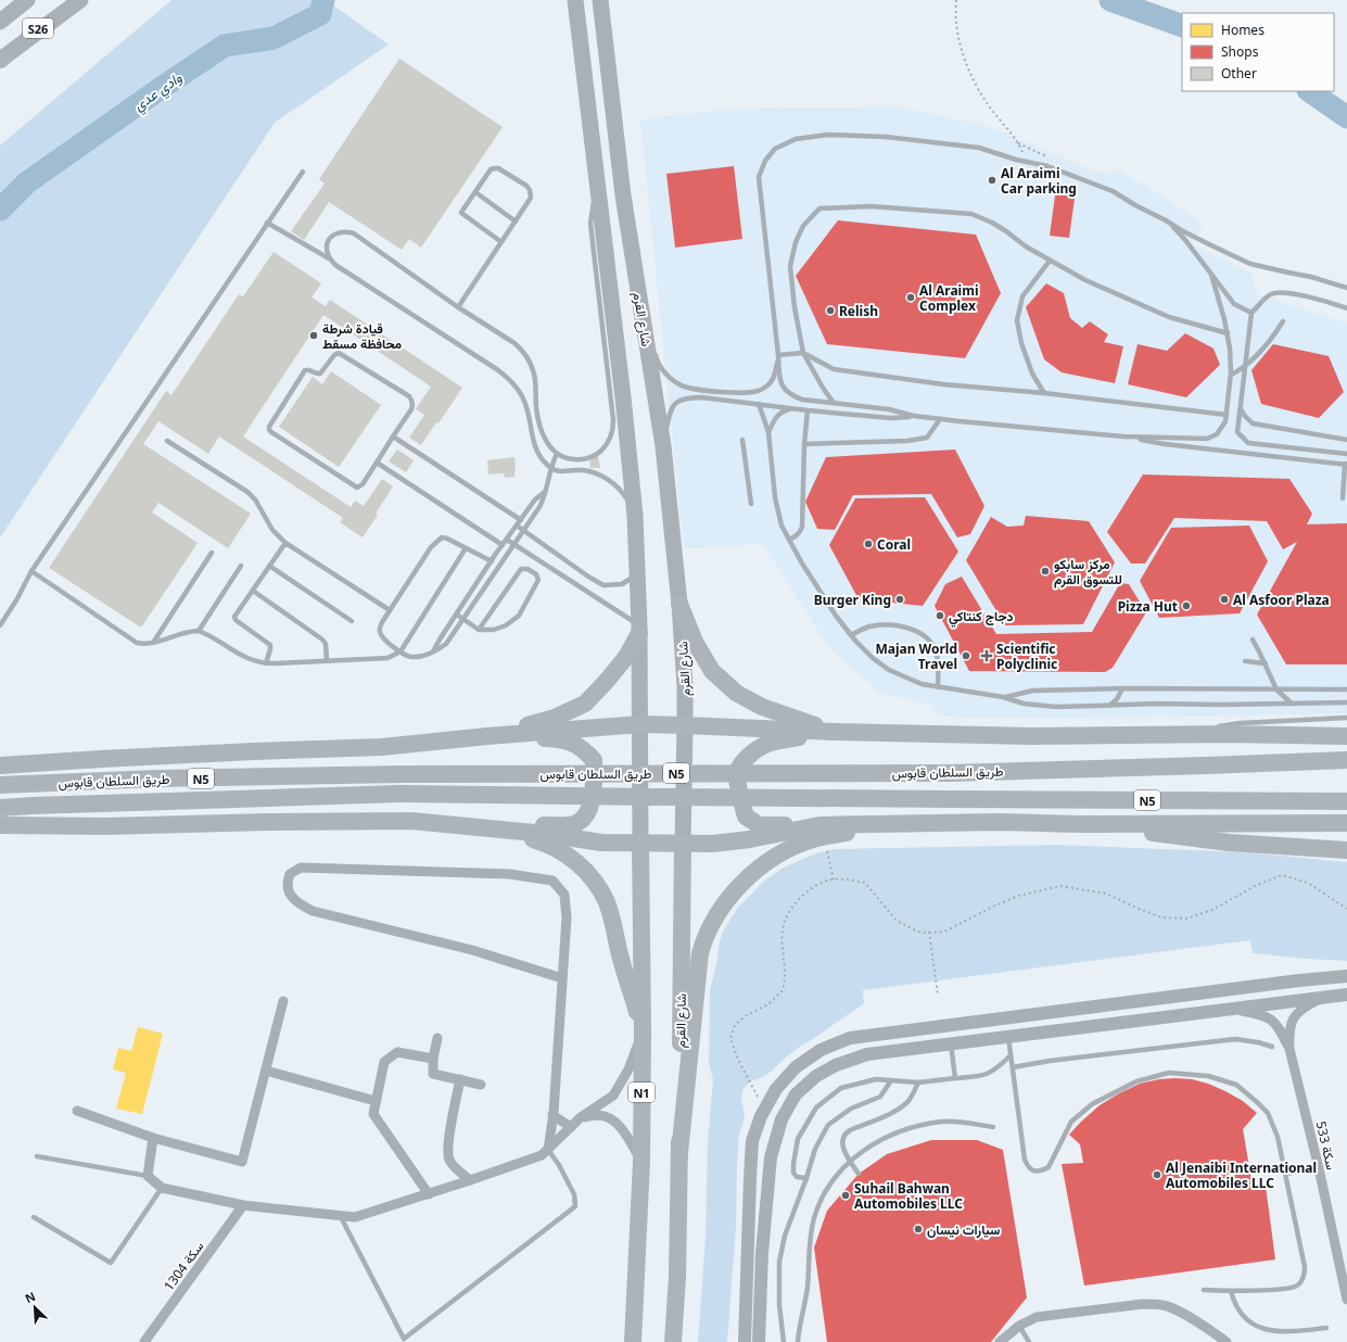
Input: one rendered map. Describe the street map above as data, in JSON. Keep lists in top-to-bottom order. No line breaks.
{"streets":{"highway":["شارع القرم","طريق السلطان قابوس","N5","N1"],"main road":["S26"],"street":["سكة 533","سكة 1304"]},"water":["وادي عدي"],"places":{"other":["Al Araimi Car parking","Al Araimi Complex","Relish","قيادة شرطة محافظة مسقط","Coral","مركز سابكو للتسوق القرم","Burger King","Al Asfoor Plaza","Pizza Hut","دجاج كنتاكي","Majan World Travel","Al Jenaibi International Automobiles LLC","Suhail Bahwan Automobiles LLC","سيارات نيسان"],"health":["Scientific Polyclinic"]},"legend":["Homes","Shops","Other"],"north":"top left"}
